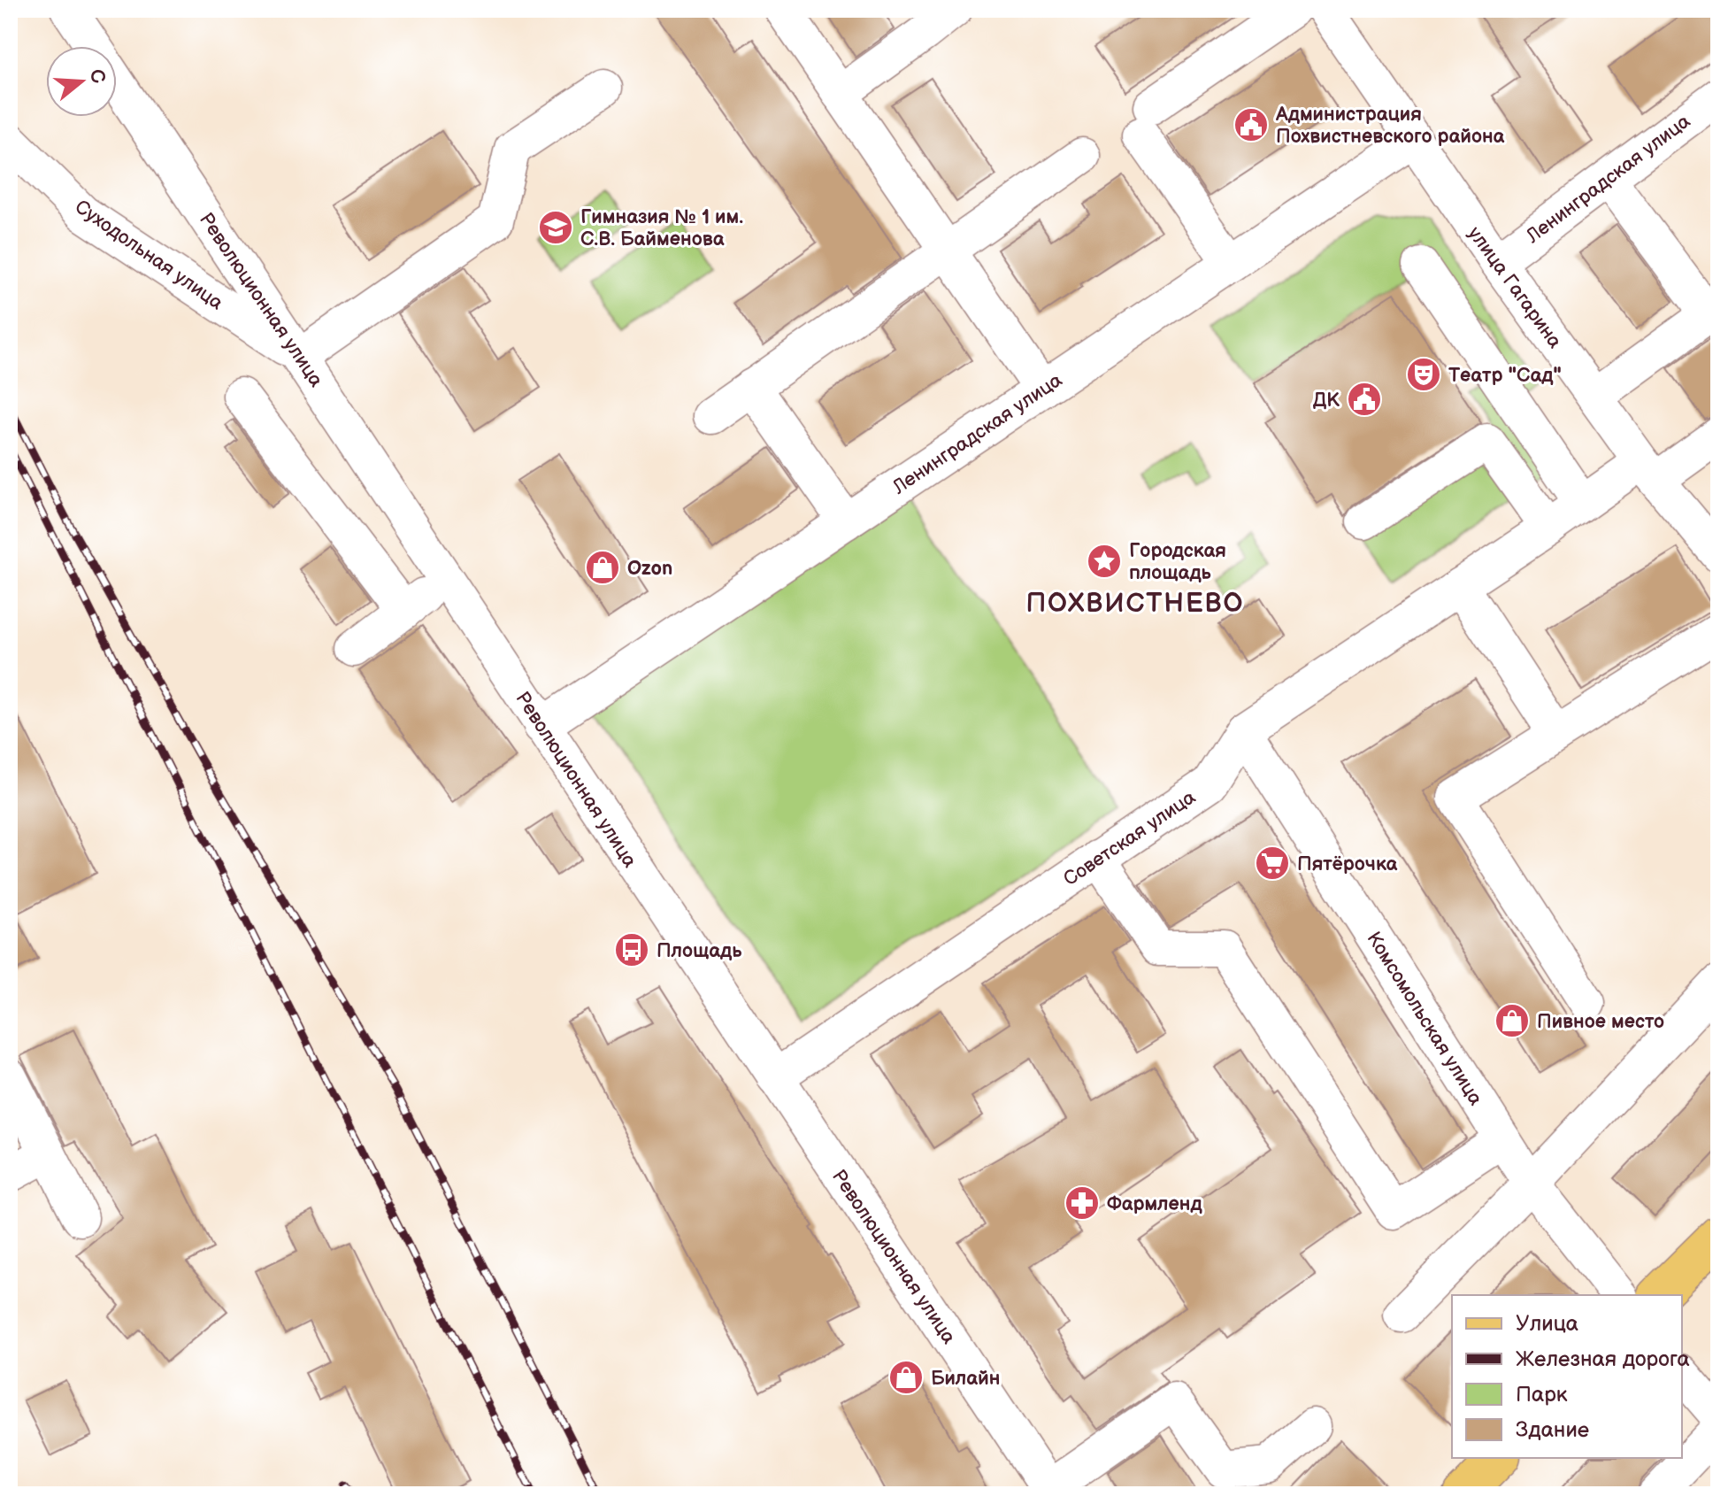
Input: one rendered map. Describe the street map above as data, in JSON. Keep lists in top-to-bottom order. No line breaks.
{"streets":{"street":["Ленинградская улица","Суходольная улица","улица Гагарина","Революционная улица","Советская улица","Комсомольская улица"]},"crossings":[["Ленинградская улица","улица Гагарина"],["Ленинградская улица","Революционная улица"],["Суходольная улица","Революционная улица"],["улица Гагарина","Советская улица"],["Революционная улица","Советская улица"],["Советская улица","Комсомольская улица"]],"districts":["ПОХВИСТНЕВО"],"places":{"public building":["Администрация Похвистневского района","ДК"],"school or university":["Гимназия № 1 им. С.В. Байменова"],"theatre":["Театр \"Сад\""],"place":["Городская площадь"],"shop":["Ozon","Пивное место","Билайн"],"supermarket":["Пятёрочка"],"bus stop":["Площадь"],"pharmacy":["Фармленд"]},"legend":["Улица","Железная дорога","Парк","Здание"],"north":"right"}
